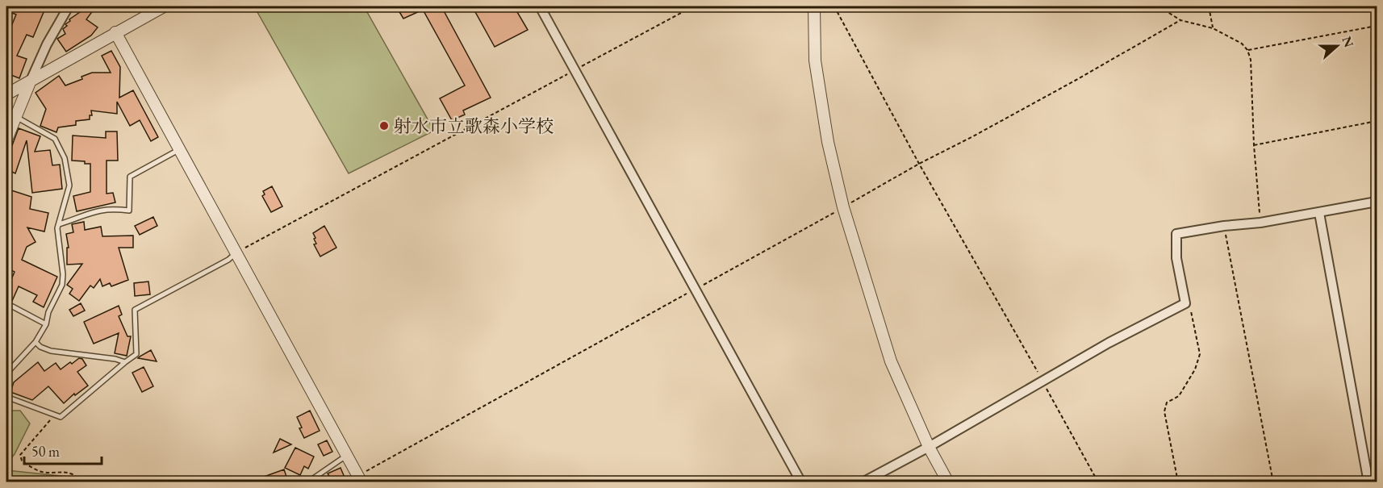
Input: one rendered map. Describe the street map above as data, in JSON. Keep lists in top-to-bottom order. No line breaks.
{"places":["射水市立歌森小学校"],"scale_bar":"50 m","north":"right"}
